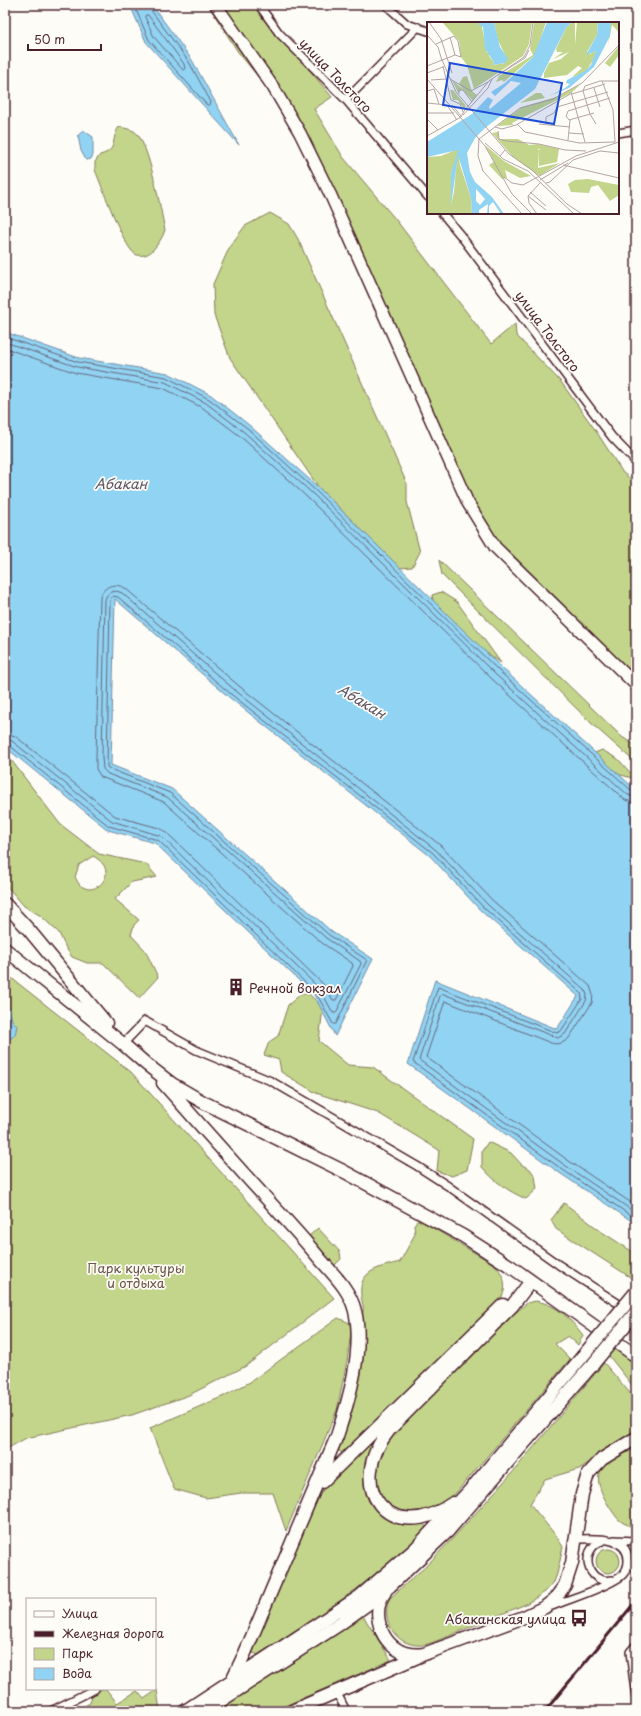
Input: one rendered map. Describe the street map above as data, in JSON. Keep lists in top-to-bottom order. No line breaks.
{"streets":{"street":["улица Толстого"]},"water":["Абакан"],"parks":["Парк культуры и отдыха"],"places":{"building":["Речной вокзал"],"bus stop":["Абаканская улица"]},"legend":["Улица","Железная дорога","Парк","Вода"],"scale_bar":"50 m"}
